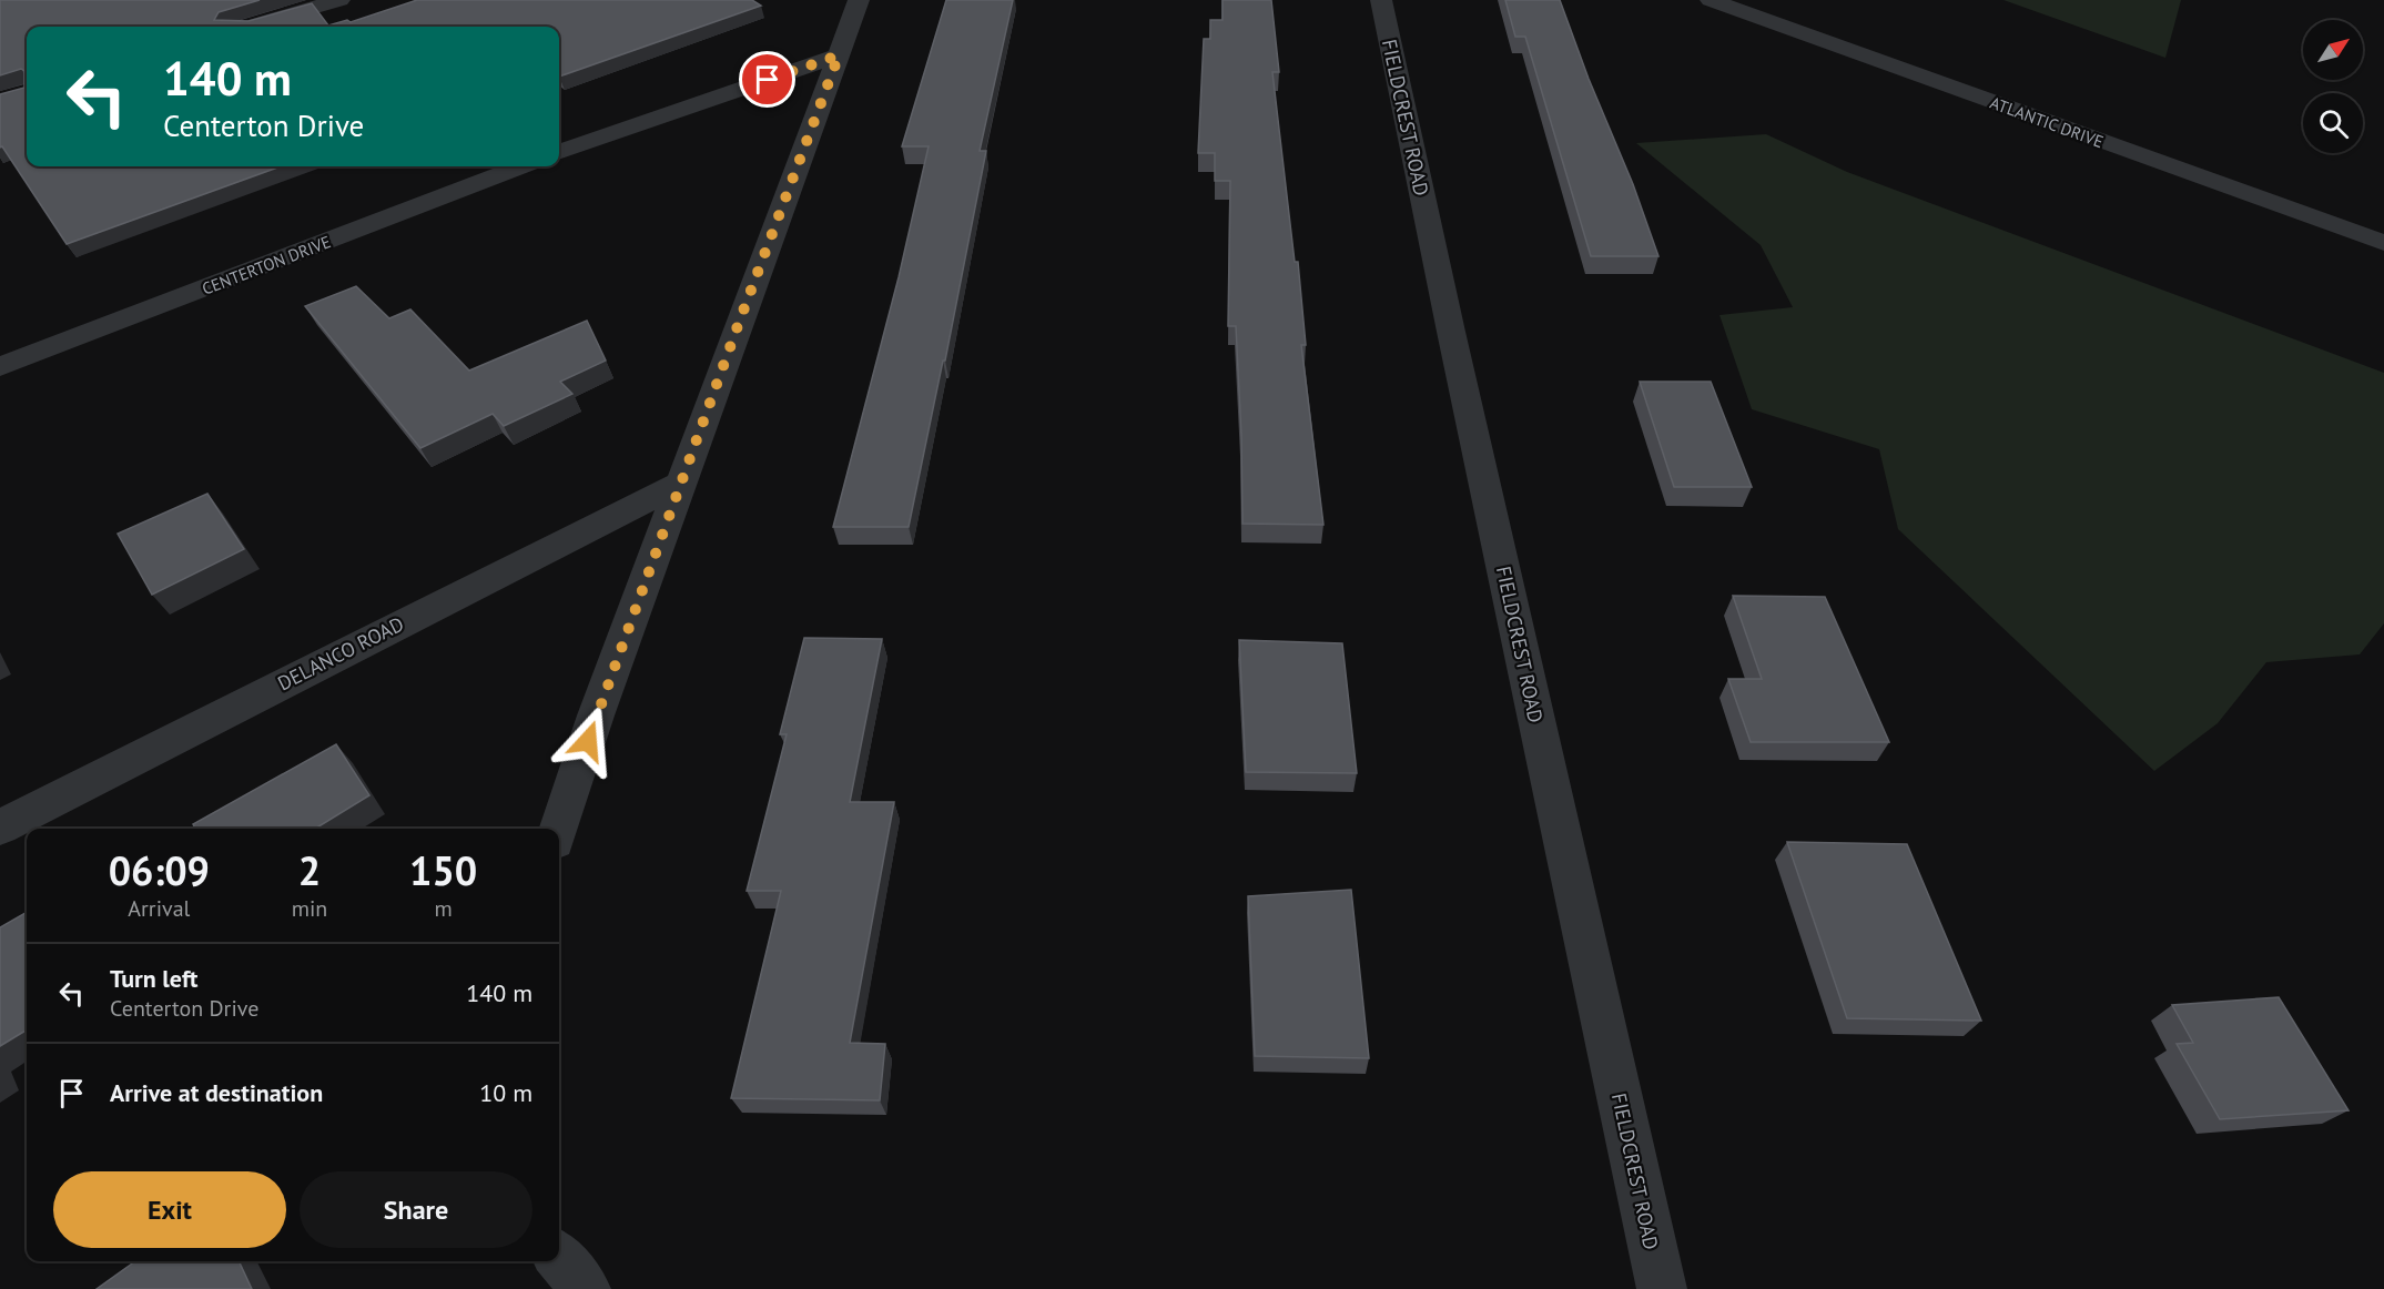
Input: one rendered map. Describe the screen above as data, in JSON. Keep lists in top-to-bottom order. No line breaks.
{"streets":{"street":["FIELDCREST ROAD","ATLANTIC DRIVE","CENTERTON DRIVE","DELANCO ROAD"]},"north":"top right","page":{"turn":["140 m","Centerton Drive"],"eta":["06:09","Arrival","2","min","150","m"],"list":[{"name":"Turn left","note":"Centerton Drive","value":"140 m"},{"name":"Arrive at destination","value":"10 m"}],"buttons":["Exit","Share"]}}
